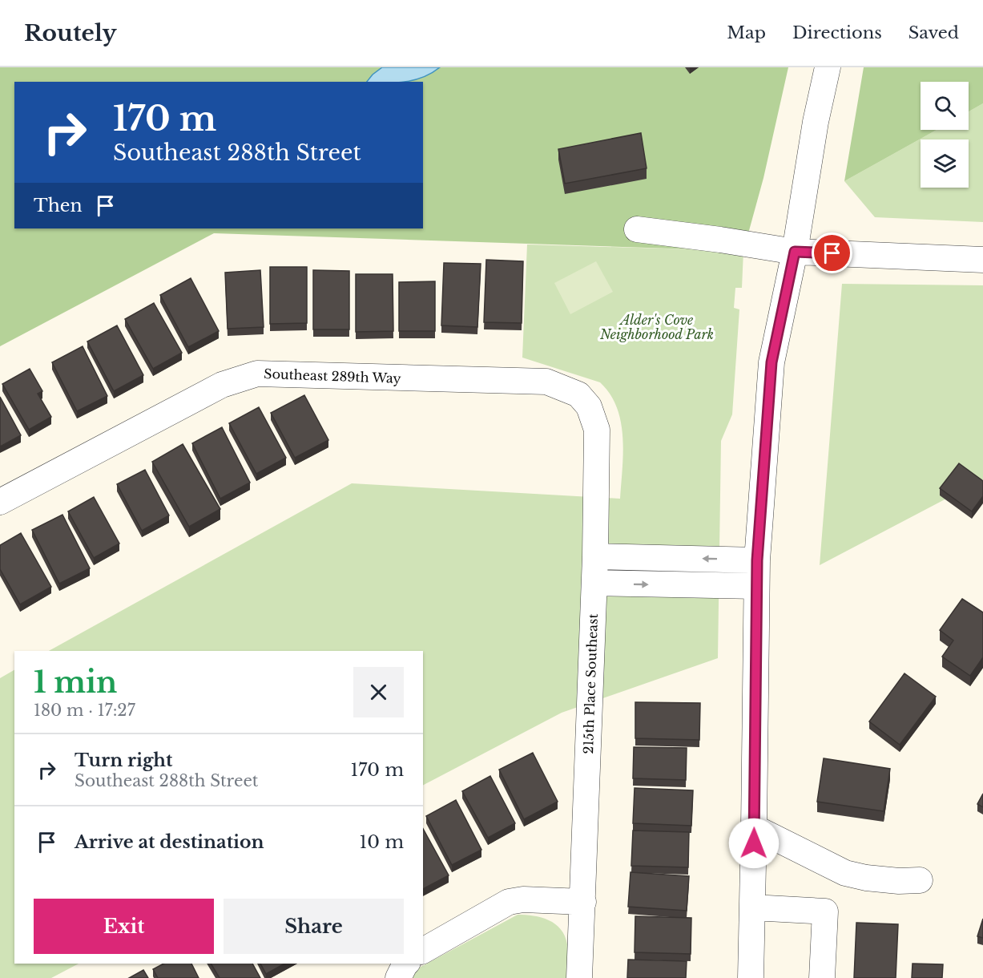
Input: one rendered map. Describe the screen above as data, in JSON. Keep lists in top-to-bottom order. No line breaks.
{"streets":{"street":["Southeast 289th Way","215th Place Southeast"]},"crossings":[["Southeast 289th Way","215th Place Southeast"]],"parks":["Alder's Cove Neighborhood Park"],"page":{"header":"Routely","nav":["Map","Directions","Saved"],"turn":["170 m","Southeast 288th Street"],"then":"Then","heading":["1 min","180 m · 17:27"],"list":[{"name":"Turn right","note":"Southeast 288th Street","value":"170 m"},{"name":"Arrive at destination","value":"10 m"}],"buttons":["Exit","Share"]}}
